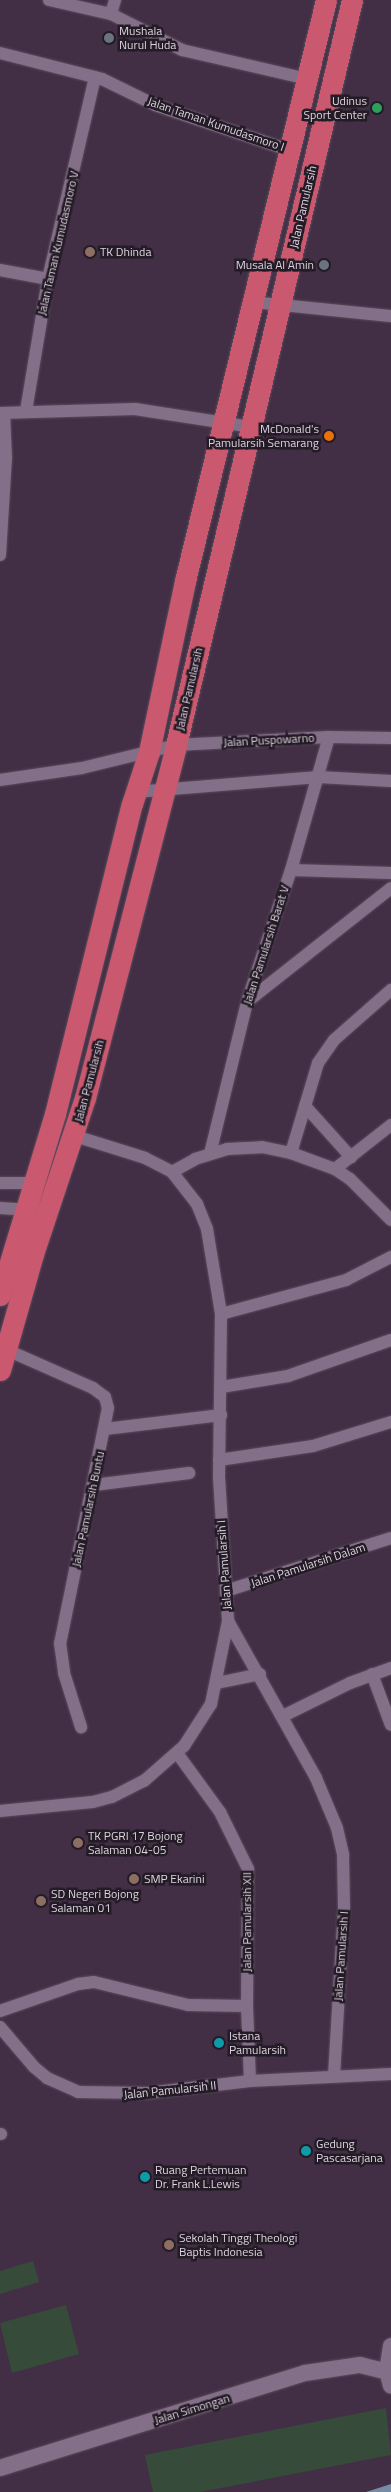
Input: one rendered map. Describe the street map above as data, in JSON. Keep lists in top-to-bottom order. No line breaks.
{"streets":{"highway":["Jalan Pamularsih"],"street":["Jalan Taman Kumudasmoro I","Jalan Taman Kumudasmoro V","Jalan Puspowarno","Jalan Pamularsih Barat V","Jalan Pamularsih Buntu","Jalan Pamularsih I","Jalan Pamularsih Dalam","Jalan Pamularsih XII","Jalan Pamularsih II","Jalan Simongan"]},"crossings":[["Jalan Taman Kumudasmoro I","Jalan Pamularsih"],["Jalan Taman Kumudasmoro I","Jalan Taman Kumudasmoro V"],["Jalan Pamularsih","Jalan Puspowarno"],["Jalan Pamularsih","Jalan Pamularsih Buntu"],["Jalan Pamularsih","Jalan Pamularsih I"],["Jalan Puspowarno","Jalan Pamularsih Barat V"],["Jalan Pamularsih I","Jalan Pamularsih Dalam"],["Jalan Pamularsih I","Jalan Pamularsih II"],["Jalan Pamularsih XII","Jalan Pamularsih II"]],"places":["Mushala Nurul Huda","Udinus Sport Center","TK Dhinda","Musala Al Amin","McDonald's Pamularsih Semarang","TK PGRI 17 Bojong Salaman 04-05","SMP Ekarini","SD Negeri Bojong Salaman 01","Istana Pamularsih","Gedung Pascasarjana","Ruang Pertemuan Dr. Frank L.Lewis","Sekolah Tinggi Theologi Baptis Indonesia"]}
